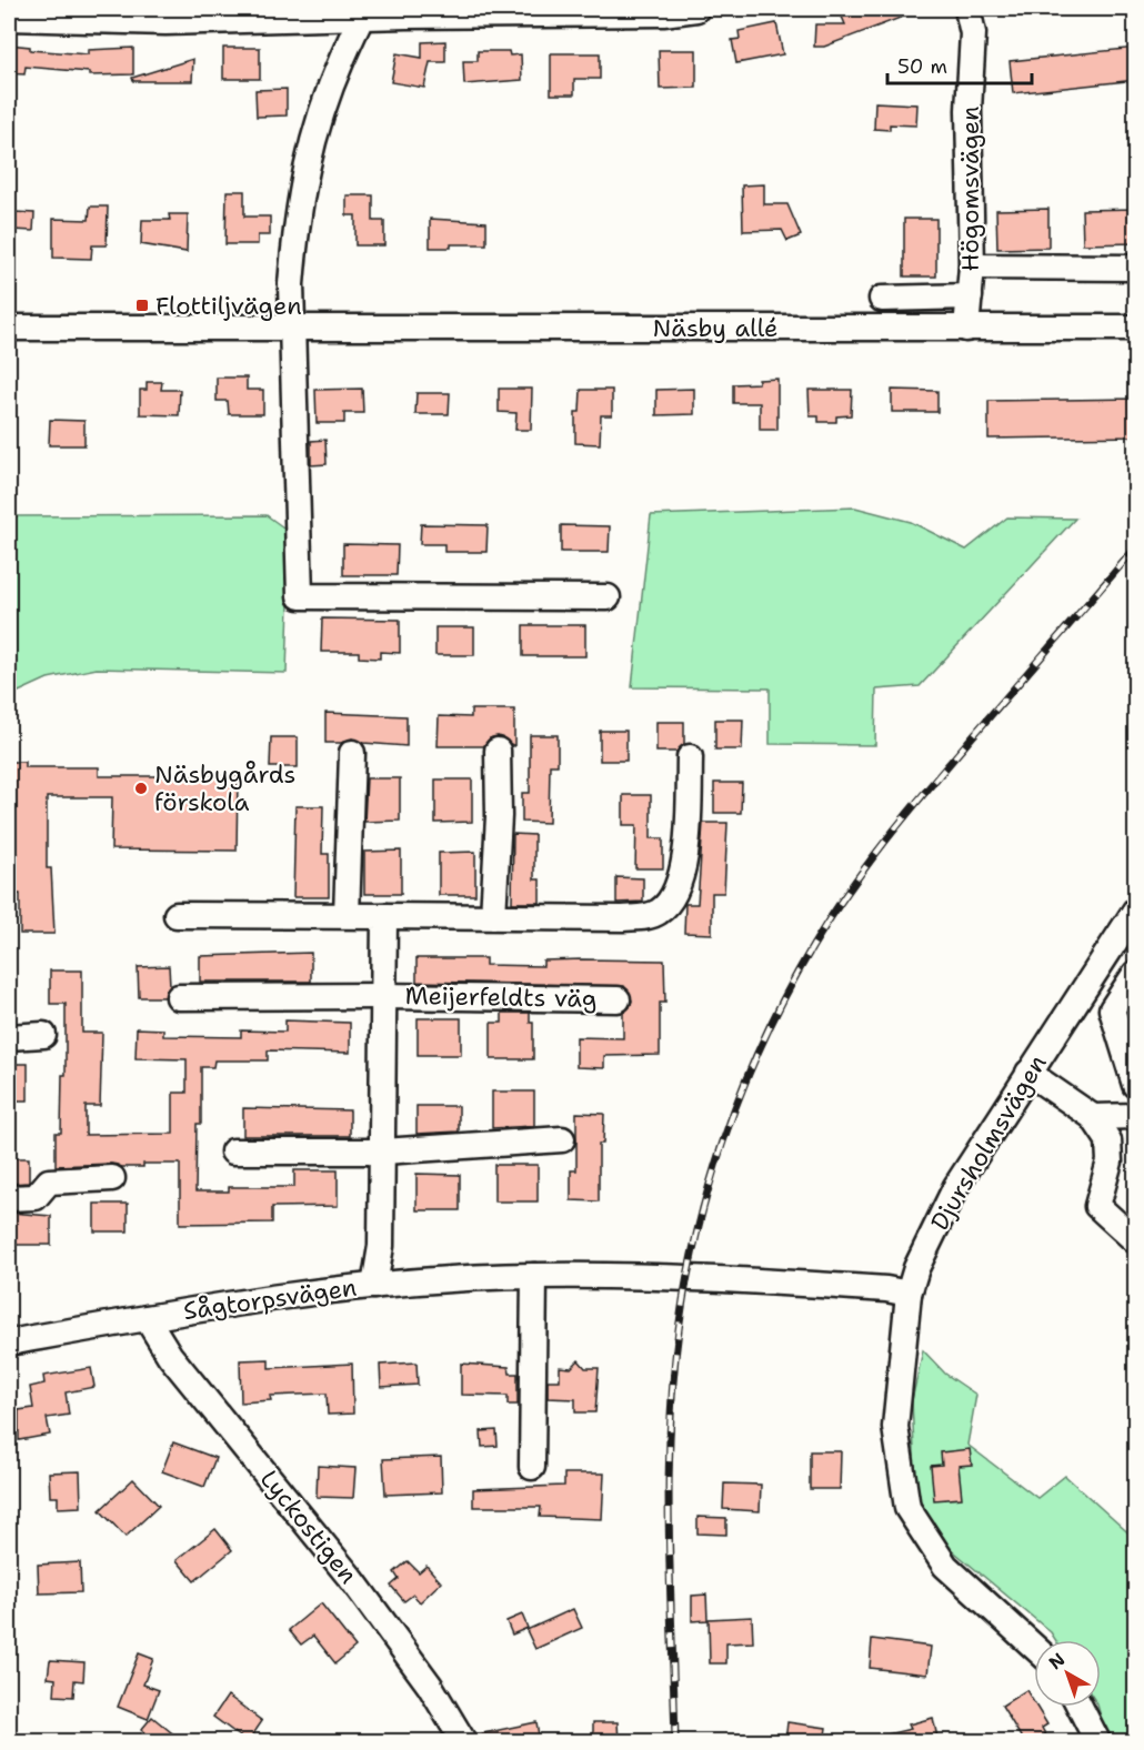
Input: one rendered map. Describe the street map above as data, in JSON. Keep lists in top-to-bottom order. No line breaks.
{"streets":{"street":["Högomsvägen","Näsby allé","Meijerfeldts väg","Djursholmsvägen","Sågtorpsvägen","Lyckostigen"]},"crossings":[["Högomsvägen","Näsby allé"],["Meijerfeldts väg","Sågtorpsvägen"],["Djursholmsvägen","Sågtorpsvägen"],["Sågtorpsvägen","Lyckostigen"]],"places":{"transit":["Flottiljvägen"],"other":["Näsbygårds förskola"]},"scale_bar":"50 m","north":"top left"}
